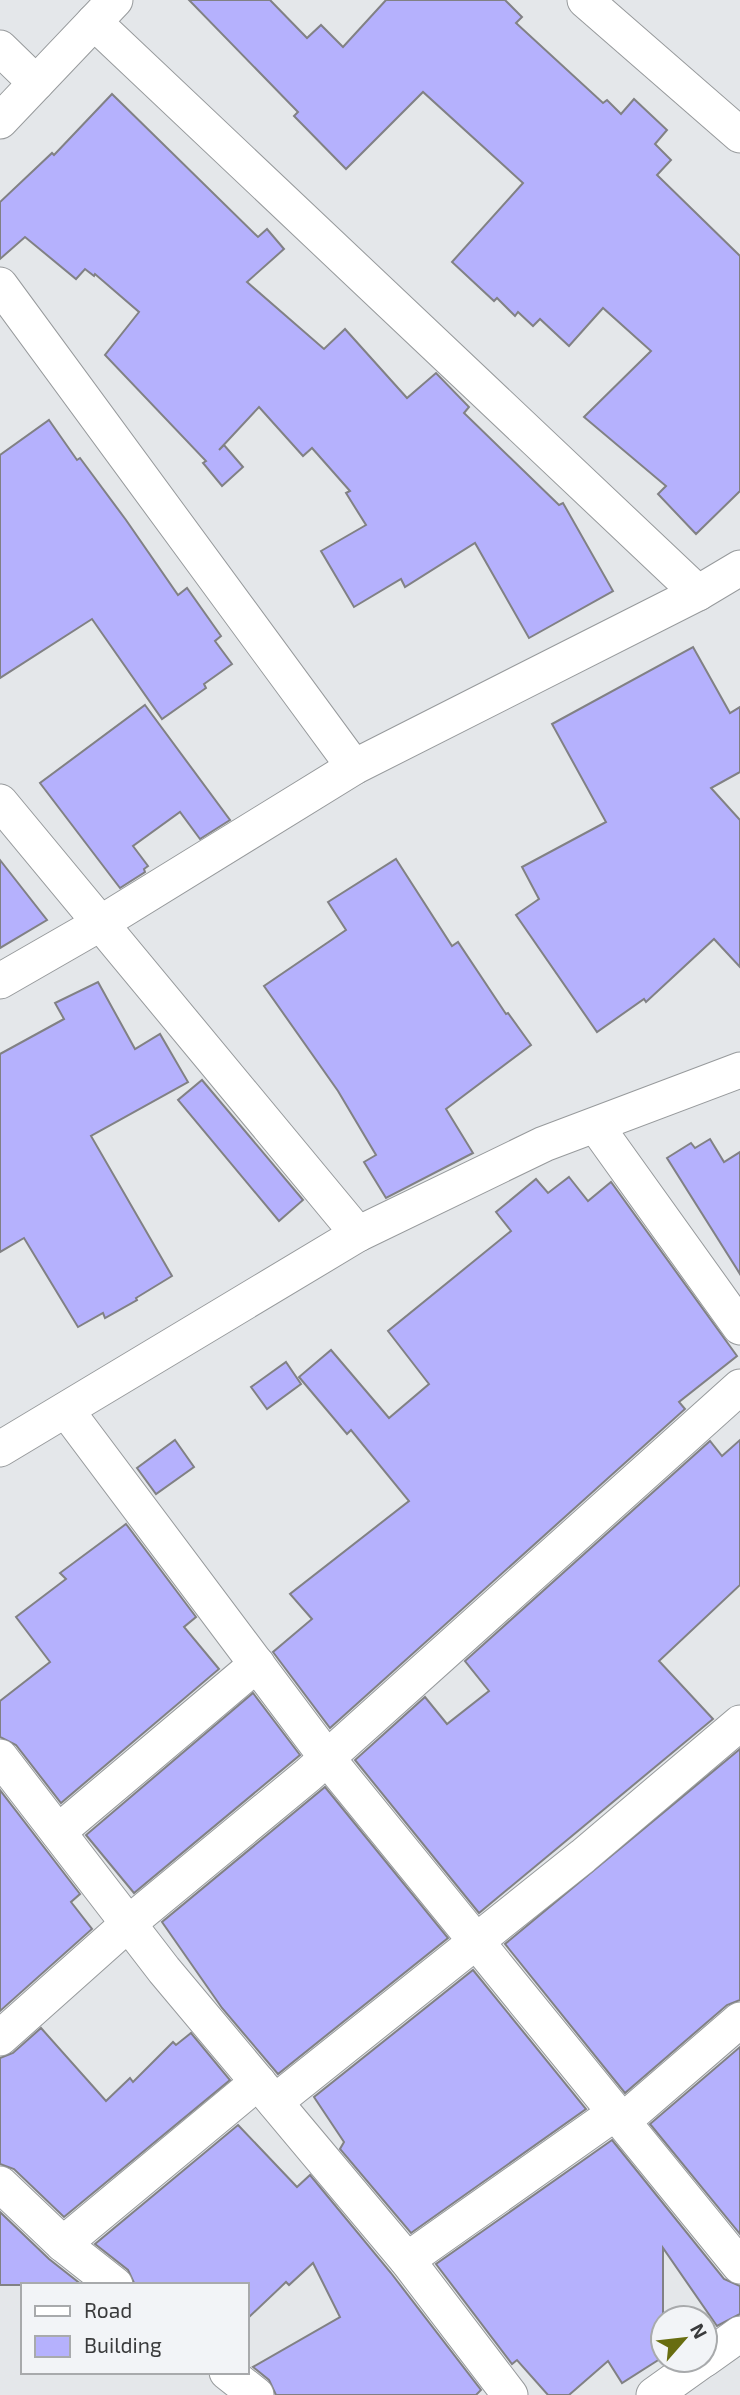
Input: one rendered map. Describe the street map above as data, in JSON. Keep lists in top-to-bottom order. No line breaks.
{"legend":["Road","Building"],"north":"top right"}
